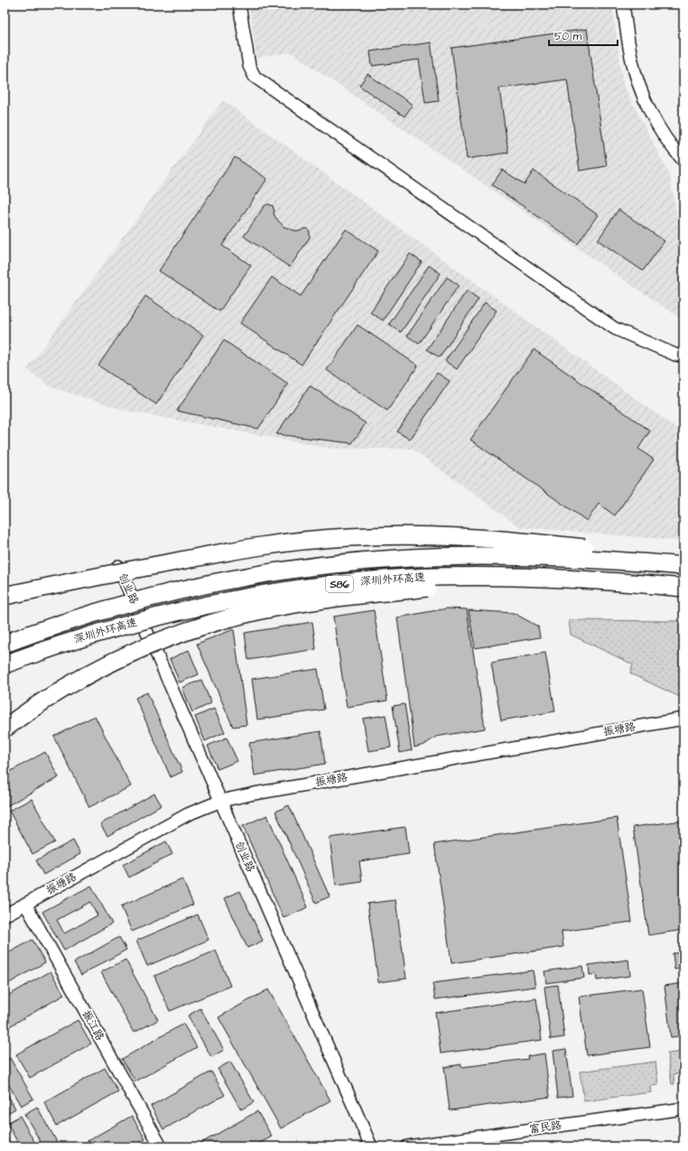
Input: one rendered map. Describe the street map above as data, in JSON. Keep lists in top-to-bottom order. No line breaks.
{"streets":{"highway":["深圳外环高速","S86"],"street":["创业路","振塘路","振江路","富民路"]},"crossings":[["创业路","振塘路"],["振塘路","振江路"]],"scale_bar":"50 m"}
